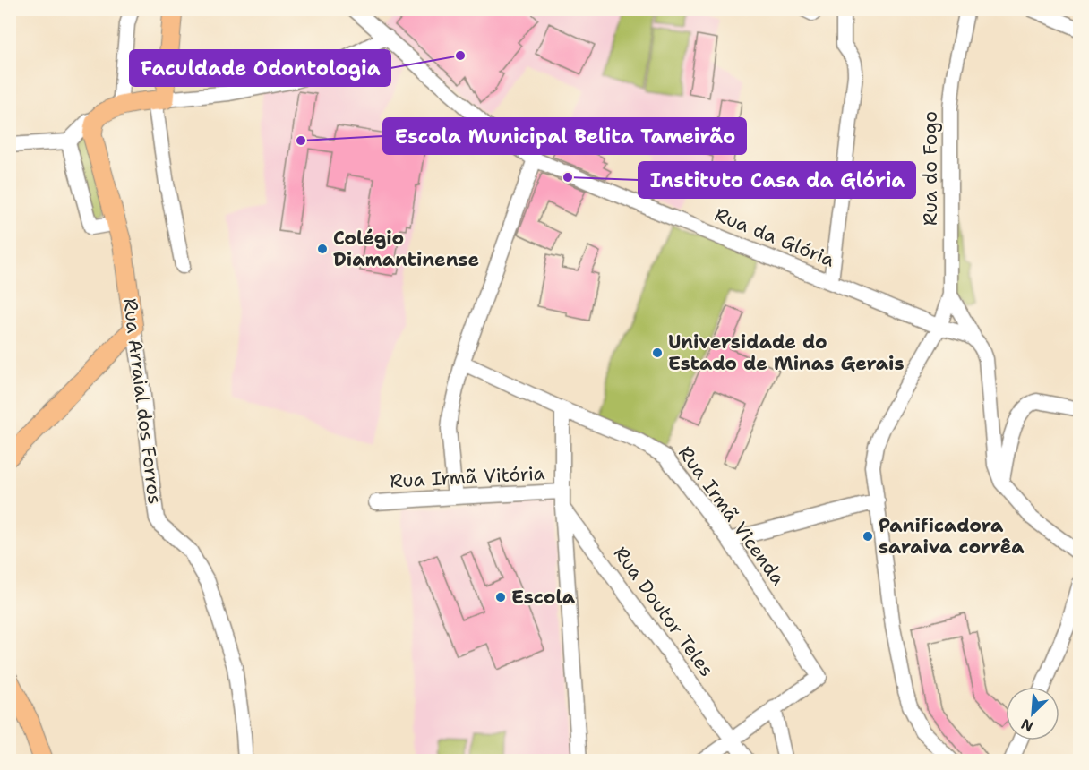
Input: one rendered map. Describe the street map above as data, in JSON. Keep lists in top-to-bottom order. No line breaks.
{"streets":{"main road":["Rua Arraial dos Forros"],"street":["Rua do Fogo","Rua da Glória","Rua Irmã Vitória","Rua Irmã Vicenda","Rua Doutor Teles"]},"crossings":[["Rua do Fogo","Rua da Glória"]],"places":["Faculdade Odontologia","Escola Municipal Belita Tameirão","Instituto Casa da Glória","Colégio Diamantinense","Universidade do Estado de Minas Gerais","Panificadora saraiva corrêa","Escola"],"north":"bottom left"}
